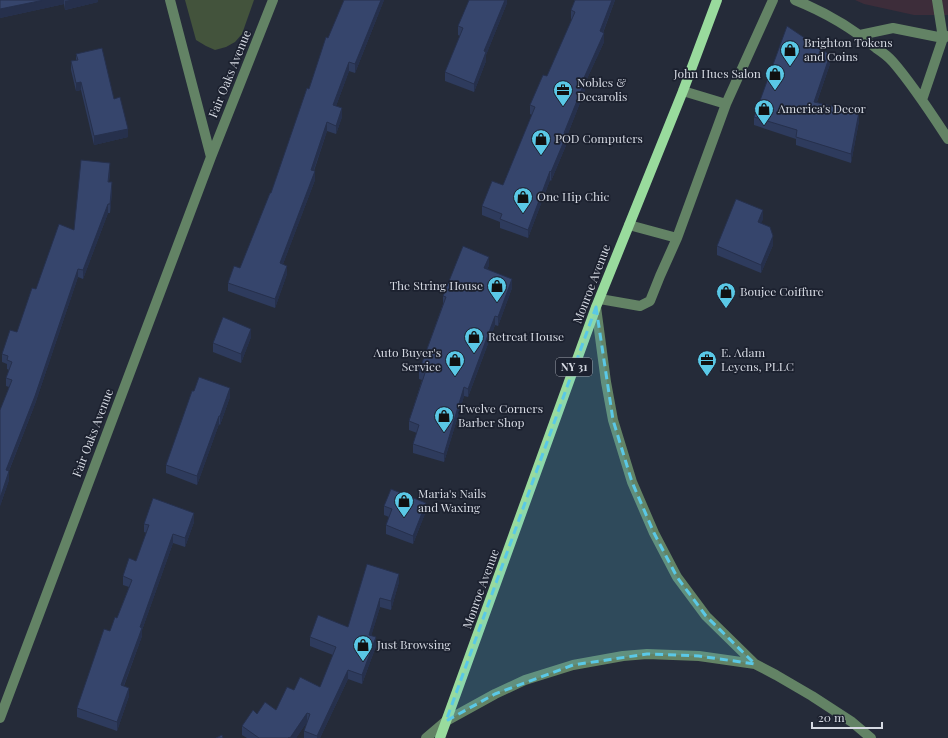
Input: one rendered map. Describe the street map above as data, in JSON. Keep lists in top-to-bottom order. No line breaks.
{"streets":{"main road":["Monroe Avenue","NY 31"],"street":["Fair Oaks Avenue"]},"places":{"shop":["Brighton Tokens and Coins","John Hues Salon","America's Decor","POD Computers","One Hip Chic","The String House","Boujee Coiffure","Retreat House","Auto Buyer's Service","Twelve Corners Barber Shop","Maria's Nails and Waxing","Just Browsing"],"office":["Nobles & Decarolis","E. Adam Leyens, PLLC"]},"scale_bar":"20 m"}
